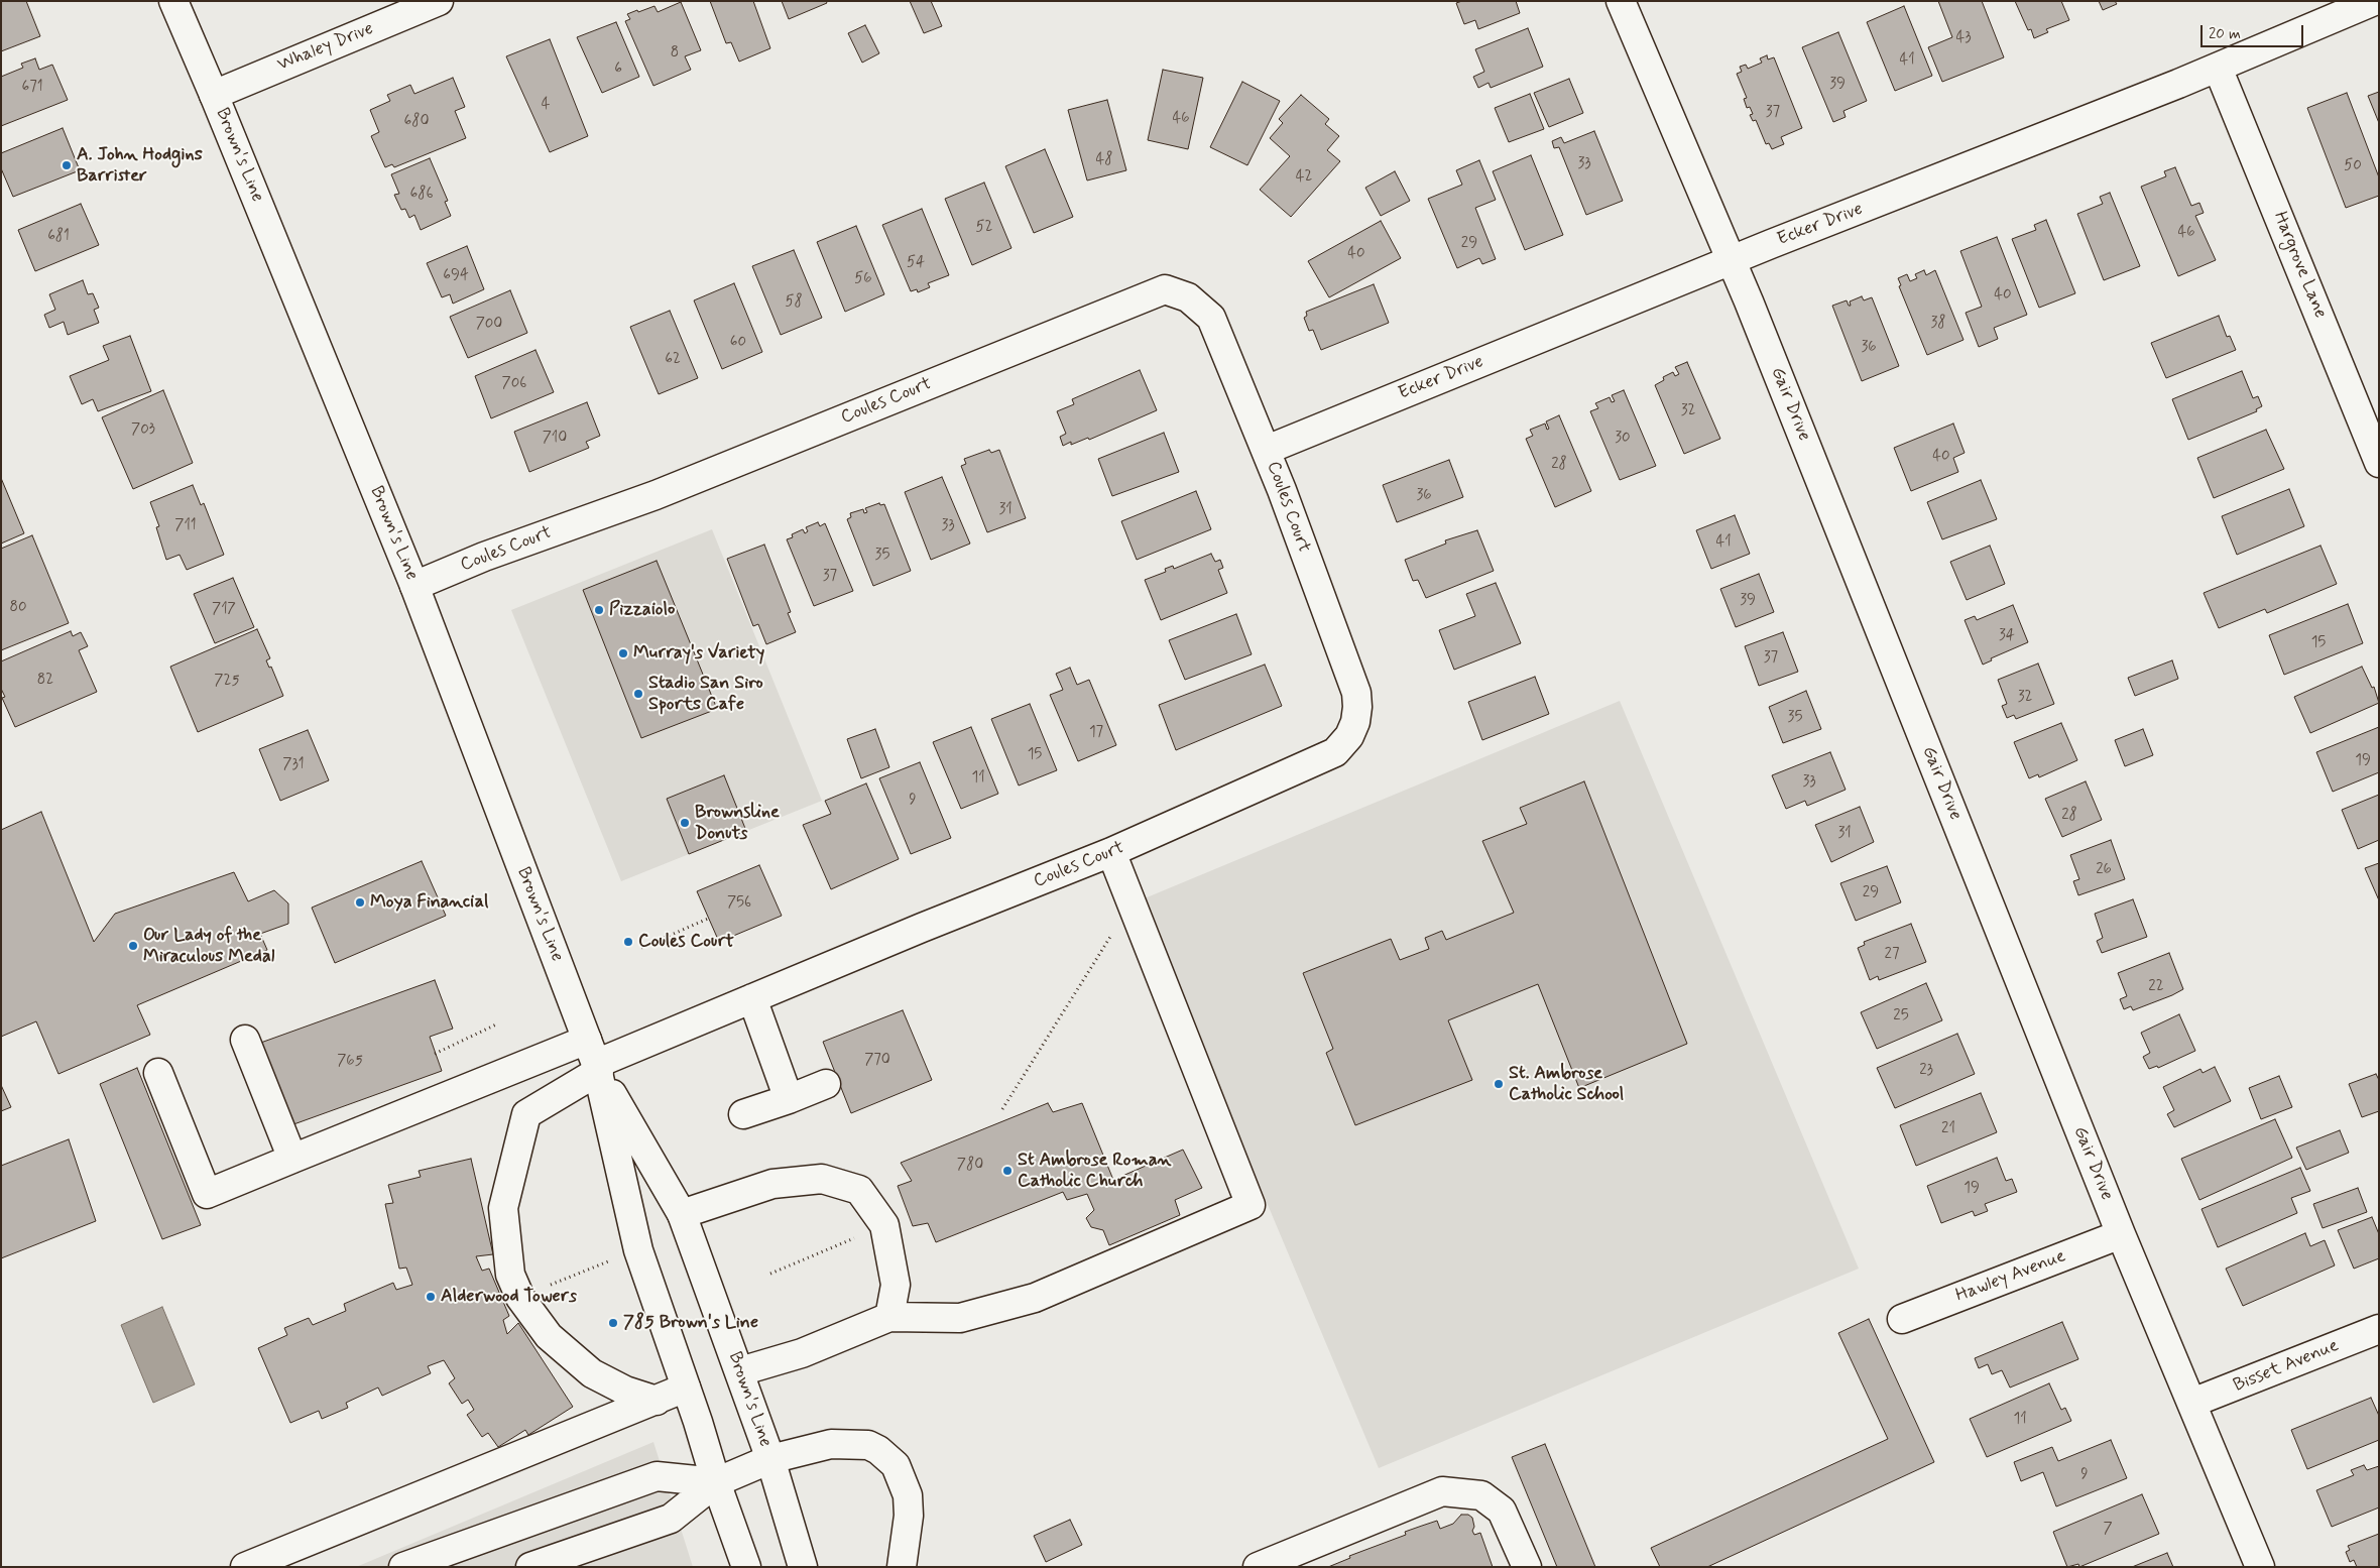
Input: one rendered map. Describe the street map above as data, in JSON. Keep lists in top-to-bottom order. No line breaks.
{"streets":{"main road":["Whaley Drive","Brown's Line","Ecker Drive","Hargrove Lane","Coules Court","Gair Drive","Hawley Avenue","Bisset Avenue"]},"crossings":[["Whaley Drive","Brown's Line"],["Brown's Line","Coules Court"],["Ecker Drive","Hargrove Lane"],["Ecker Drive","Coules Court"],["Ecker Drive","Gair Drive"],["Gair Drive","Hawley Avenue"],["Gair Drive","Bisset Avenue"]],"places":["A. John Hodgins Barrister","Pizzaiolo","Murray's Variety","Stadio San Siro Sports Cafe","Brownsline Donuts","Moya Financial","Coules Court","Our Lady of the Miraculous Medal","St. Ambrose Catholic School","St Ambrose Roman Catholic Church","Alderwood Towers","785 Brown's Line"],"house_numbers":["43","8","41","6","39","671","4","37","46","680","48","33","50","42","686","52","46","681","29","40","54","694","56","40","58","38","700","60","36","62","706","32","703","710","30","40","28","36","31","711","33","41","35","37","39","80","717","34","15","37","82","725","32","35","17","15","19","731","11","33","9","28","31","26","29","756","27","22","25","770","765","23","21","780","19","11","9","7"],"scale_bar":"20 m"}
